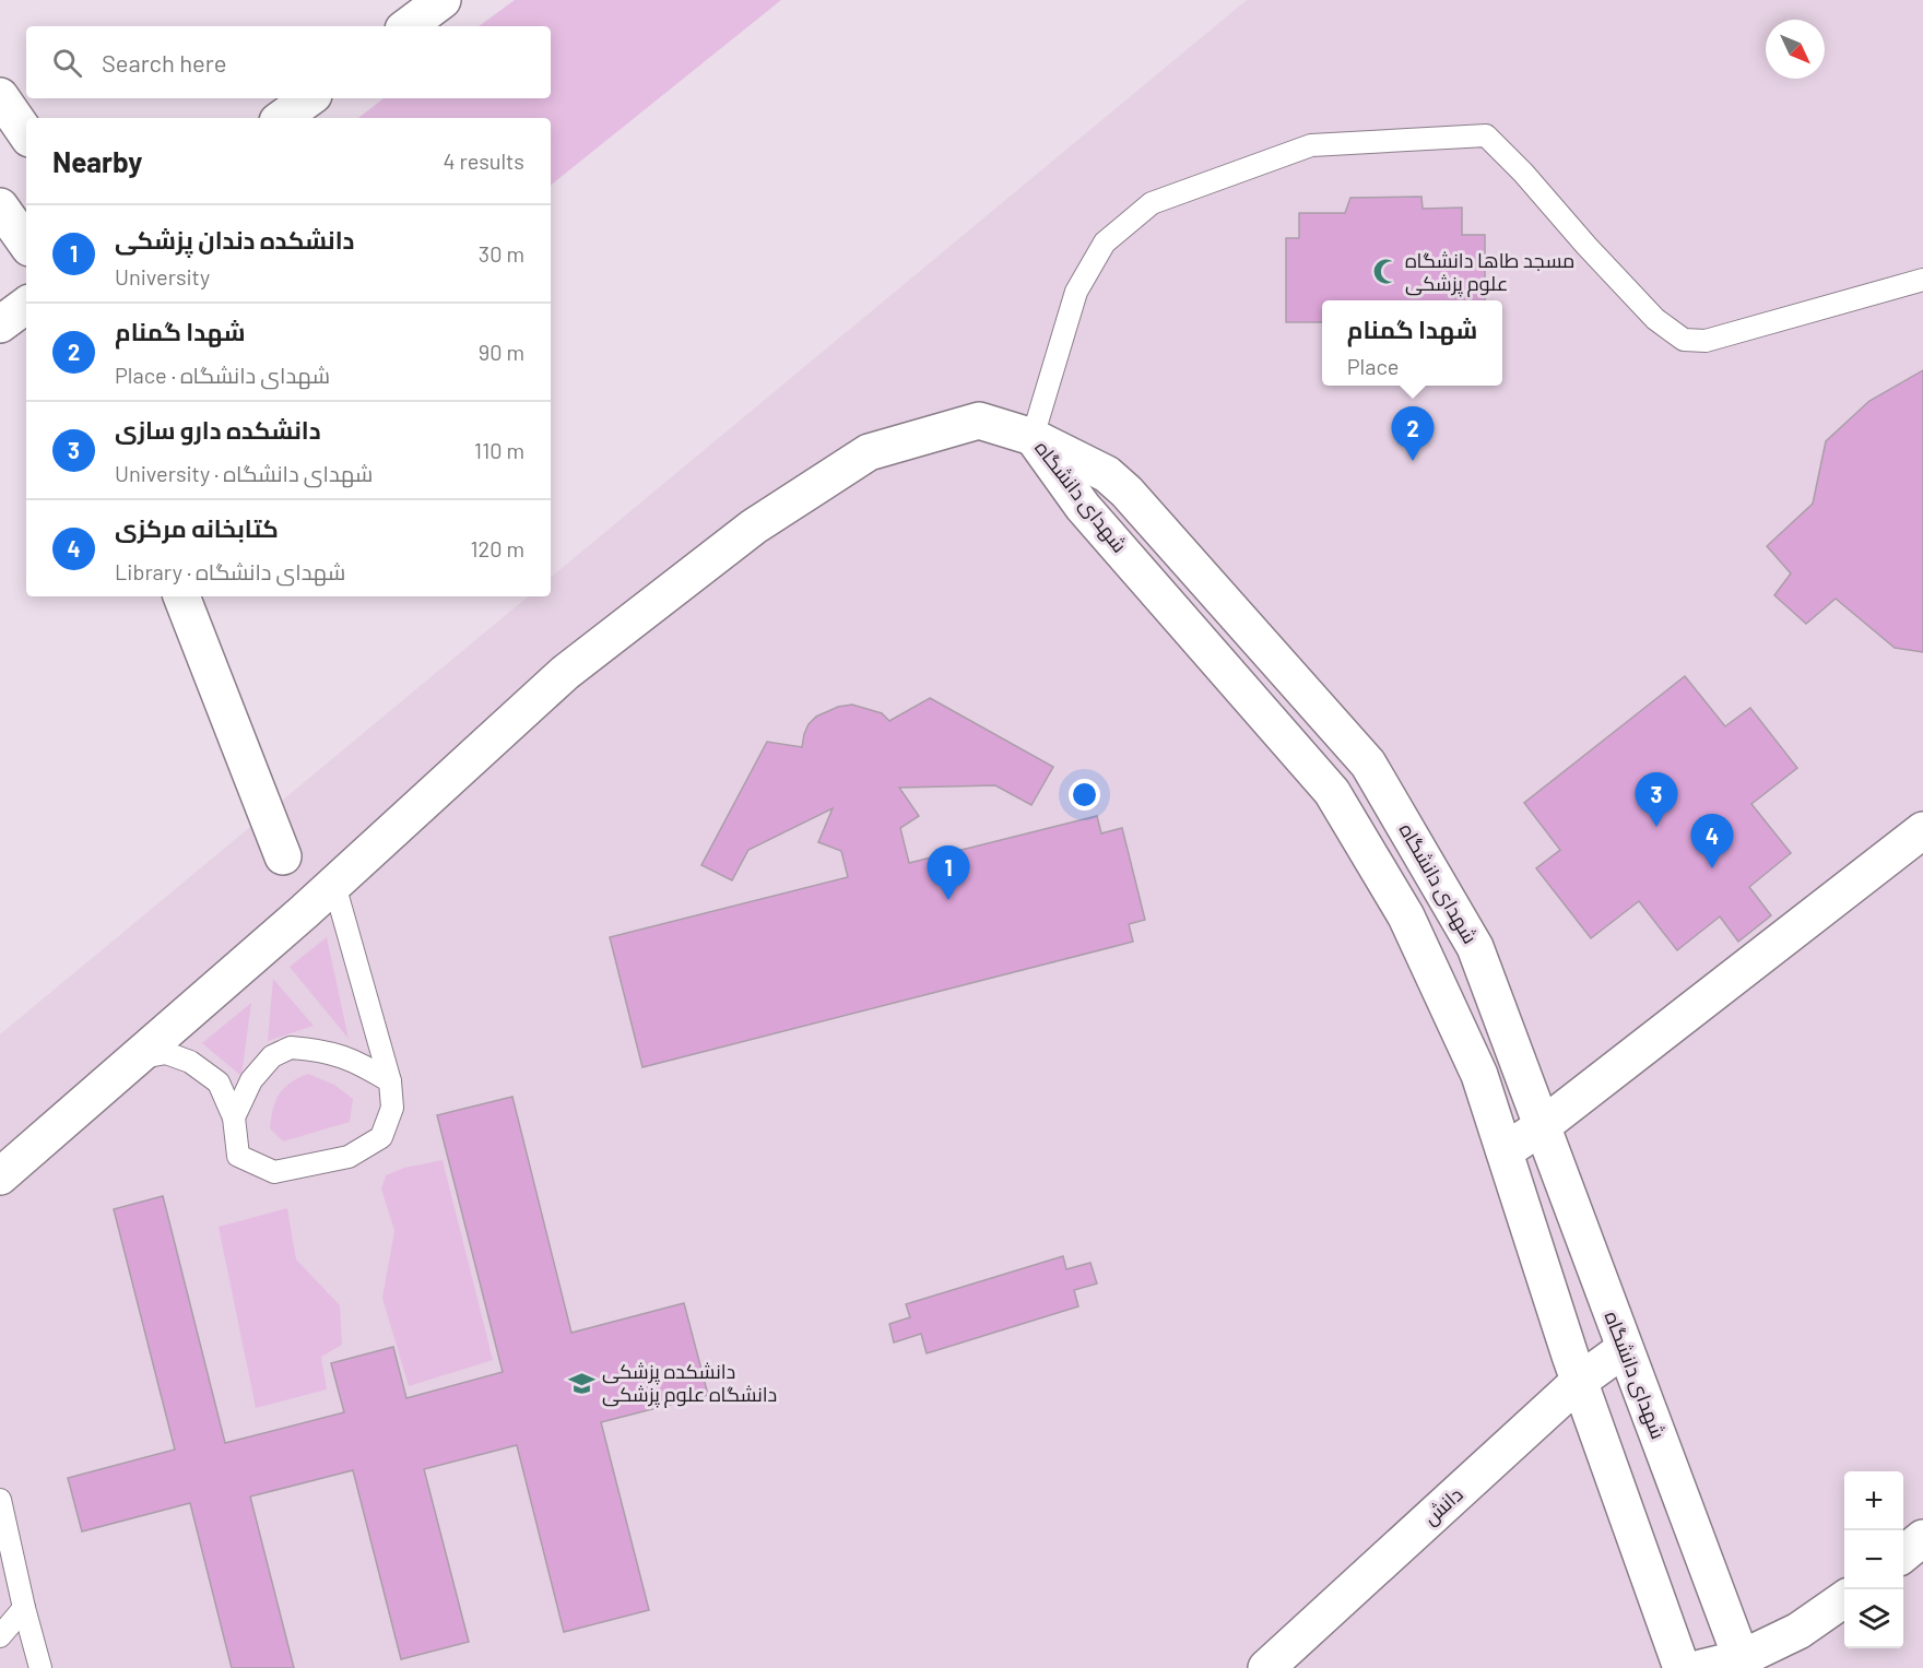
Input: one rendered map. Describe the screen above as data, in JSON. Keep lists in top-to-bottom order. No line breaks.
{"streets":{"street":["شهدای دانشگاه","دانش"]},"crossings":[["شهدای دانشگاه","دانش"]],"places":{"mosque":["مسجد طاها دانشگاه علوم پزشکی"],"school or university":["دانشکده پزشکی دانشگاه علوم پزشکی"]},"north":"bottom right","page":{"search":"Search here","heading":["Nearby","4 results"],"list":[{"mark":"1","name":"دانشکده دندان پزشکی","note":"University","value":"30 m"},{"mark":"2","name":"شهدا گمنام","note":"Place · شهدای دانشگاه","value":"90 m"},{"mark":"3","name":"دانشکده دارو سازی","note":"University · شهدای دانشگاه","value":"110 m"},{"mark":"4","name":"کتابخانه مرکزی","note":"Library · شهدای دانشگاه","value":"120 m"}],"popup":["شهدا گمنام","Place"],"pins":["2","3","4","1"],"map_buttons":["+","−"]}}
